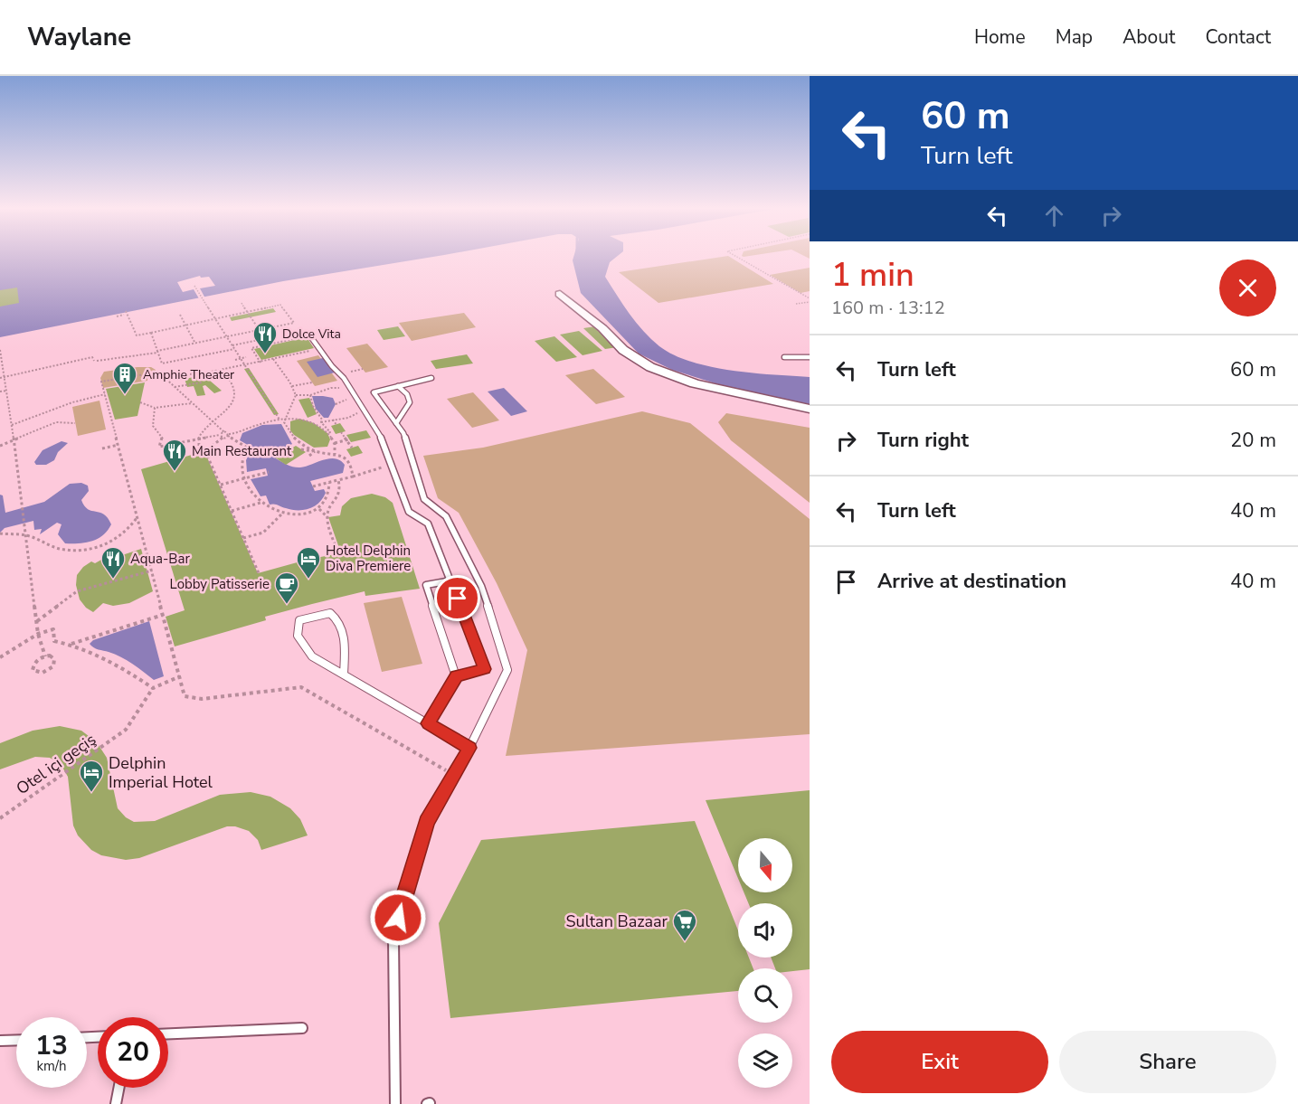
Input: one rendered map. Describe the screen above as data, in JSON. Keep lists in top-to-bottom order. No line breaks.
{"streets":{"path":["Otel içi geçiş"]},"places":{"restaurant":["Dolce Vita","Main Restaurant","Aqua-Bar"],"building":["Amphie Theater"],"hotel":["Hotel Delphin Diva Premiere","Delphin Imperial Hotel"],"cafe":["Lobby Patisserie"],"supermarket":["Sultan Bazaar"]},"north":"bottom","page":{"header":"Waylane","nav":["Home","Map","About","Contact"],"turn":["60 m","Turn left"],"heading":["1 min","160 m · 13:12"],"list":[{"name":"Turn left","value":"60 m"},{"name":"Turn right","value":"20 m"},{"name":"Turn left","value":"40 m"},{"name":"Arrive at destination","value":"40 m"}],"speed":"13 km/h","limit":"20","buttons":["Exit","Share"]}}
